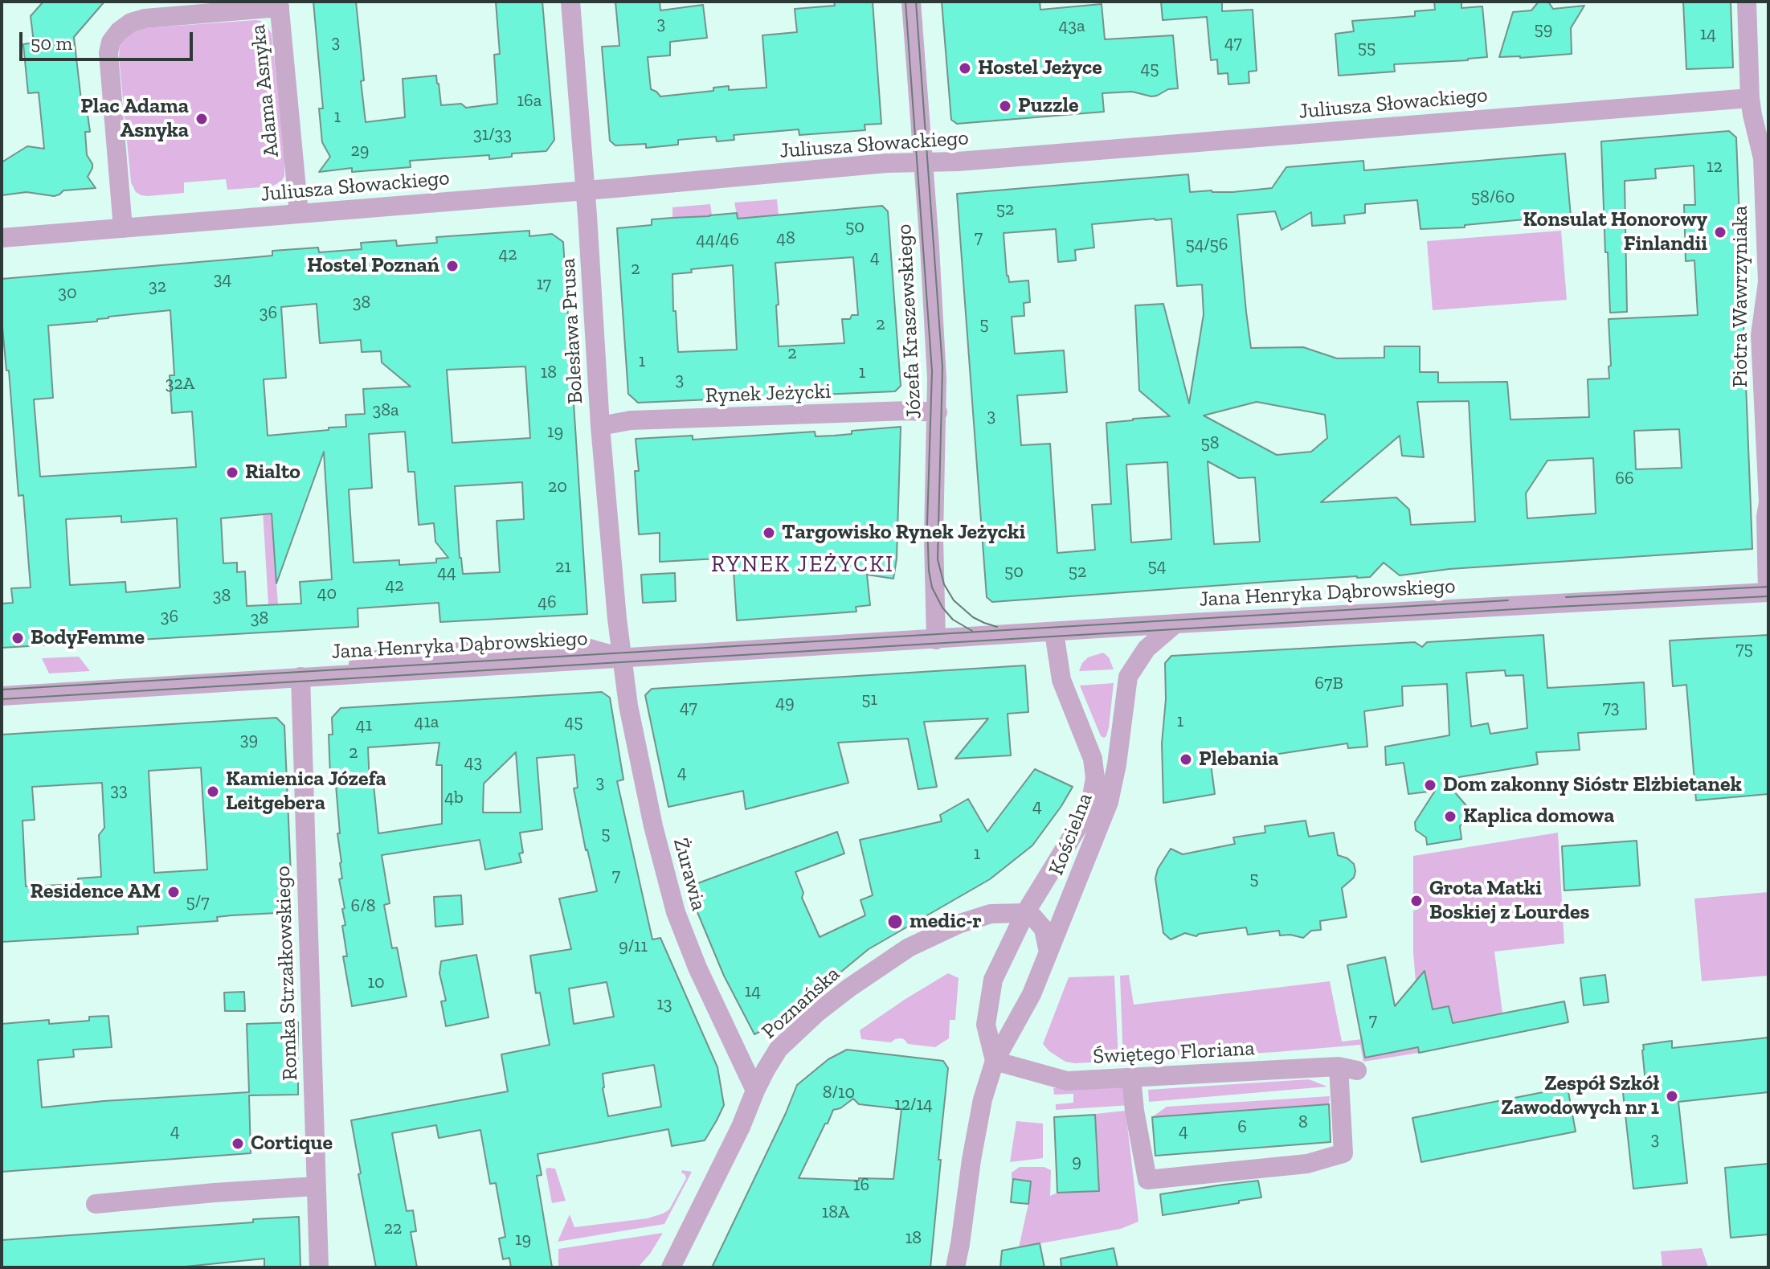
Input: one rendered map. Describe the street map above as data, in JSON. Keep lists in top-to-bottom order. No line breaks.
{"streets":{"street":["Adama Asnyka","Juliusza Słowackiego","Piotra Wawrzyniaka","Józefa Kraszewskiego","Bolesława Prusa","Rynek Jeżycki","Jana Henryka Dąbrowskiego","Kościelna","Żurawia","Romka Strzałkowskiego","Poznańska","Świętego Floriana"]},"crossings":[["Adama Asnyka","Juliusza Słowackiego"],["Juliusza Słowackiego","Piotra Wawrzyniaka"],["Juliusza Słowackiego","Józefa Kraszewskiego"],["Juliusza Słowackiego","Bolesława Prusa"],["Piotra Wawrzyniaka","Jana Henryka Dąbrowskiego"],["Józefa Kraszewskiego","Rynek Jeżycki"],["Józefa Kraszewskiego","Jana Henryka Dąbrowskiego"],["Bolesława Prusa","Rynek Jeżycki"],["Bolesława Prusa","Jana Henryka Dąbrowskiego"],["Bolesława Prusa","Żurawia"],["Jana Henryka Dąbrowskiego","Kościelna"],["Jana Henryka Dąbrowskiego","Żurawia"],["Jana Henryka Dąbrowskiego","Romka Strzałkowskiego"],["Kościelna","Poznańska"],["Kościelna","Świętego Floriana"],["Żurawia","Poznańska"]],"districts":["RYNEK JEŻYCKI"],"places":["Hostel Jeżyce","Puzzle","Plac Adama Asnyka","Konsulat Honorowy Finlandii","Hostel Poznań","Rialto","Targowisko Rynek Jeżycki","BodyFemme","Plebania","Dom zakonny Sióstr Elżbietanek","Kamienica Józefa Leitgebera","Kaplica domowa","Residence AM","Grota Matki Boskiej z Lourdes","medic-r","Zespół Szkół Zawodowych nr 1","Cortique"],"house_numbers":["3","43a","59","14","3","47","55","45","16a","1","31/33","29","12","58/60","52","50","7","48","44/46","54/56","42","4","2","34","17","32","30","38","36","2","5","2","1","18","1","3","32A","38a","3","19","58","66","20","54","21","50","52","44","42","40","38","46","36","38","75","67B","51","49","47","73","1","41a","45","41","39","2","43","4","3","33","4b","4","5","1","7","5","5/7","6/8","9/11","10","14","13","7","8/10","12/14","8","6","4","4","3","9","16","18A","22","18","19"],"scale_bar":"50 m"}
